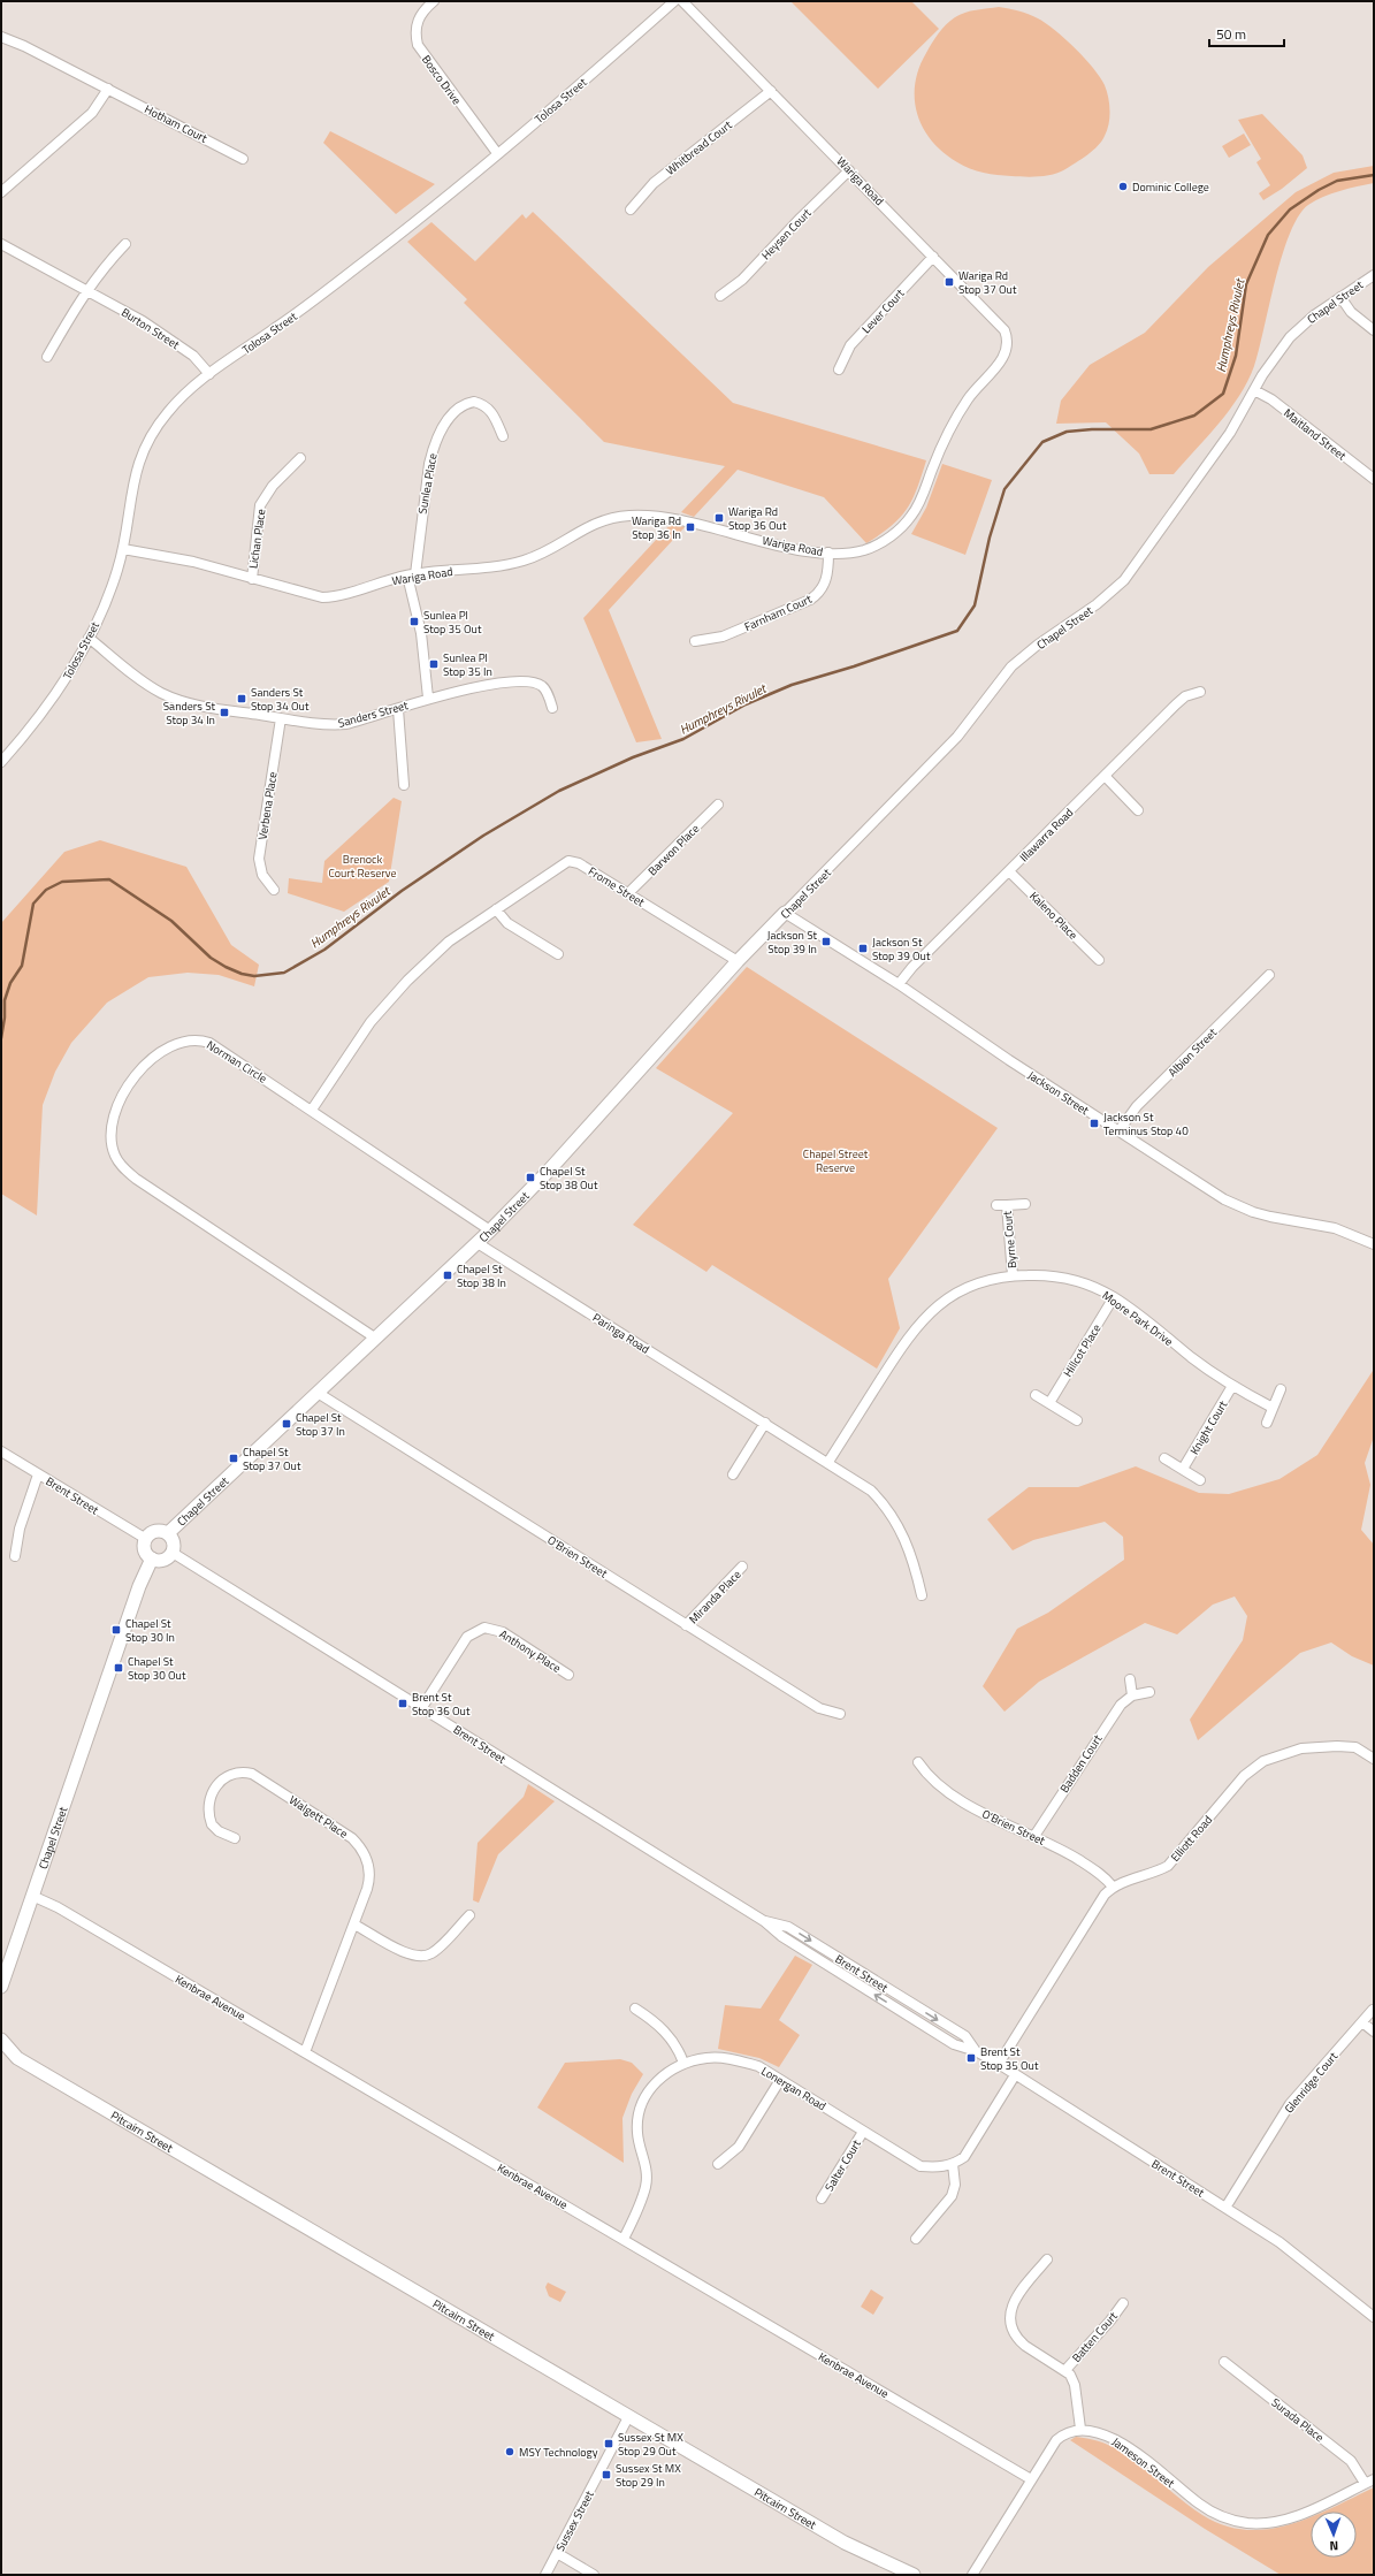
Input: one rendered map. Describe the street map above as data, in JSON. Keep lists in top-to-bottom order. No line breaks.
{"streets":{"street":["Bosco Drive","Tolosa Street","Hotham Court","Whitbread Court","Wariga Road","Heysen Court","Chapel Street","Lever Court","Burton Street","Maitland Street","Sunlea Place","Lichan Place","Farnham Court","Sanders Street","Verbena Place","Illawarra Road","Barwon Place","Frome Street","Kaleno Place","Albion Street","Norman Circle","Jackson Street","Byrne Court","Moore Park Drive","Paringa Road","Hillcot Place","Knight Court","Brent Street","O'Brien Street","Miranda Place","Anthony Place","Badden Court","Walgett Place","Elliott Road","Kenbrae Avenue","Glenridge Court","Lonergan Road","Pitcairn Street","Salter Court","Batten Court","Surada Place","Jameson Street","Sussex Street"]},"crossings":[["Bosco Drive","Tolosa Street"],["Tolosa Street","Wariga Road"],["Tolosa Street","Burton Street"],["Tolosa Street","Sanders Street"],["Whitbread Court","Wariga Road"],["Wariga Road","Heysen Court"],["Wariga Road","Lever Court"],["Wariga Road","Sunlea Place"],["Wariga Road","Lichan Place"],["Wariga Road","Farnham Court"],["Chapel Street","Maitland Street"],["Chapel Street","Frome Street"],["Chapel Street","Norman Circle"],["Chapel Street","Jackson Street"],["Chapel Street","Paringa Road"],["Chapel Street","Brent Street"],["Chapel Street","O'Brien Street"],["Chapel Street","Kenbrae Avenue"],["Sunlea Place","Sanders Street"],["Sanders Street","Verbena Place"],["Illawarra Road","Kaleno Place"],["Illawarra Road","Jackson Street"],["Barwon Place","Frome Street"],["Frome Street","Norman Circle"],["Albion Street","Jackson Street"],["Byrne Court","Moore Park Drive"],["Moore Park Drive","Paringa Road"],["Moore Park Drive","Hillcot Place"],["Moore Park Drive","Knight Court"],["Brent Street","Anthony Place"],["Brent Street","Glenridge Court"],["O'Brien Street","Miranda Place"],["O'Brien Street","Badden Court"],["O'Brien Street","Elliott Road"],["Walgett Place","Kenbrae Avenue"],["Kenbrae Avenue","Lonergan Road"],["Lonergan Road","Salter Court"],["Pitcairn Street","Sussex Street"],["Surada Place","Jameson Street"]],"water":["Humphreys Rivulet"],"parks":["Brenock Court Reserve","Chapel Street Reserve"],"places":{"other":["Dominic College","MSY Technology"],"transit":["Wariga Rd Stop 37 Out","Wariga Rd Stop 36 Out","Wariga Rd Stop 36 In","Sunlea Pl Stop 35 Out","Sunlea Pl Stop 35 In","Sanders St Stop 34 Out","Sanders St Stop 34 In","Jackson St Stop 39 In","Jackson St Stop 39 Out","Jackson St Terminus Stop 40","Chapel St Stop 38 Out","Chapel St Stop 38 In","Chapel St Stop 37 In","Chapel St Stop 37 Out","Chapel St Stop 30 In","Chapel St Stop 30 Out","Brent St Stop 36 Out","Brent St Stop 35 Out","Sussex St MX Stop 29 Out","Sussex St MX Stop 29 In"]},"scale_bar":"50 m","north":"bottom"}
